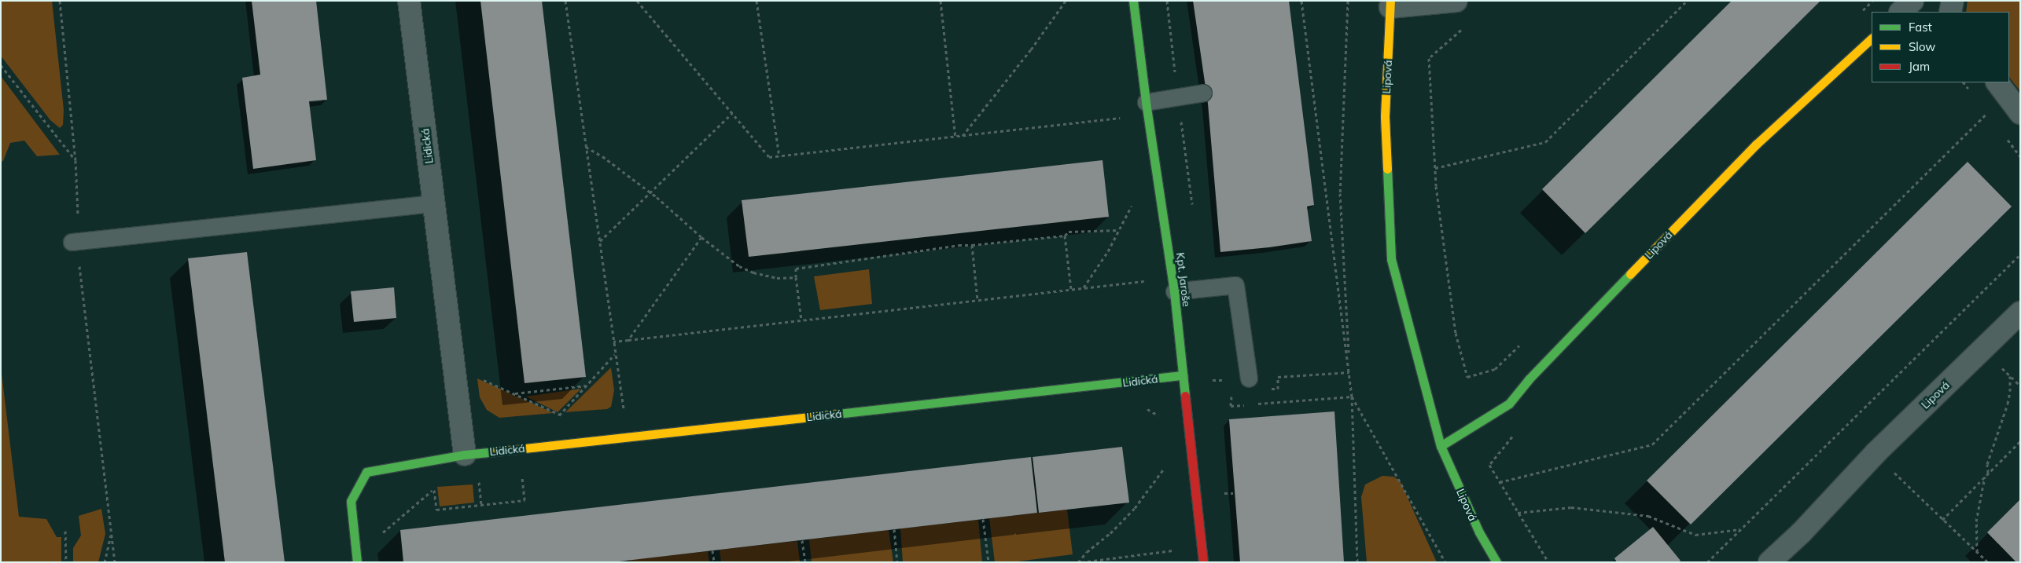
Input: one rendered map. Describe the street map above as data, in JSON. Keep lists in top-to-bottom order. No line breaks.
{"streets":{"street":["Lipová","Lidická","Kpt. Jaroše"]},"crossings":[["Lidická","Kpt. Jaroše"]],"legend":["Fast","Slow","Jam"]}
